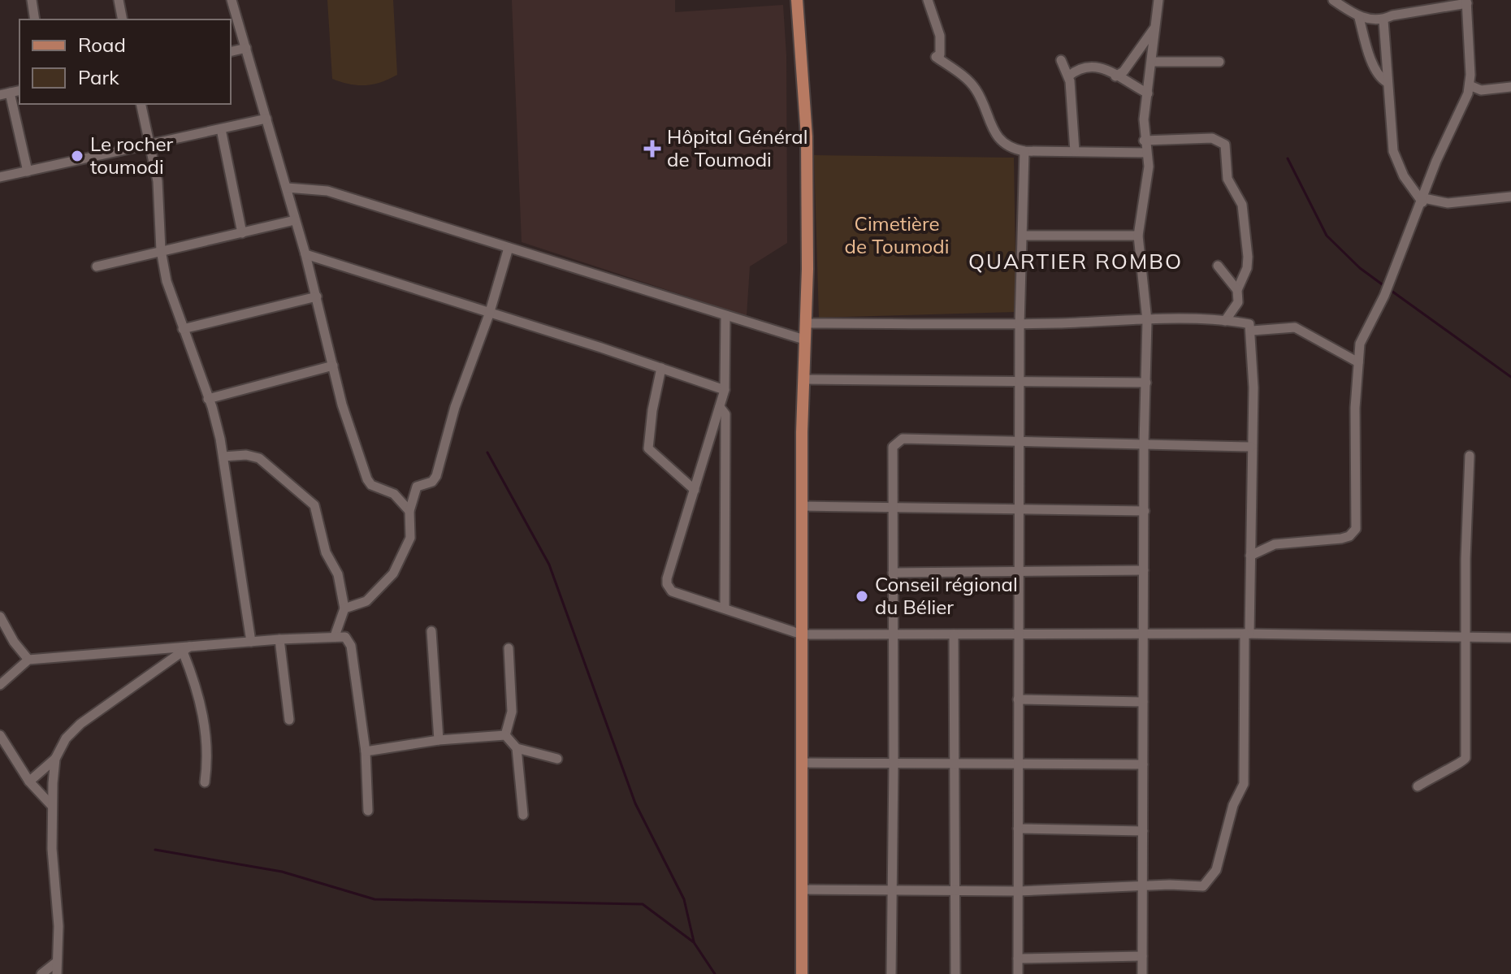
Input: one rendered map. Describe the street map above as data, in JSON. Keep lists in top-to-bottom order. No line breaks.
{"districts":["QUARTIER ROMBO"],"parks":["Cimetière de Toumodi"],"places":{"health":["Hôpital Général de Toumodi"],"other":["Le rocher toumodi","Conseil régional du Bélier"]},"legend":["Road","Park"]}
